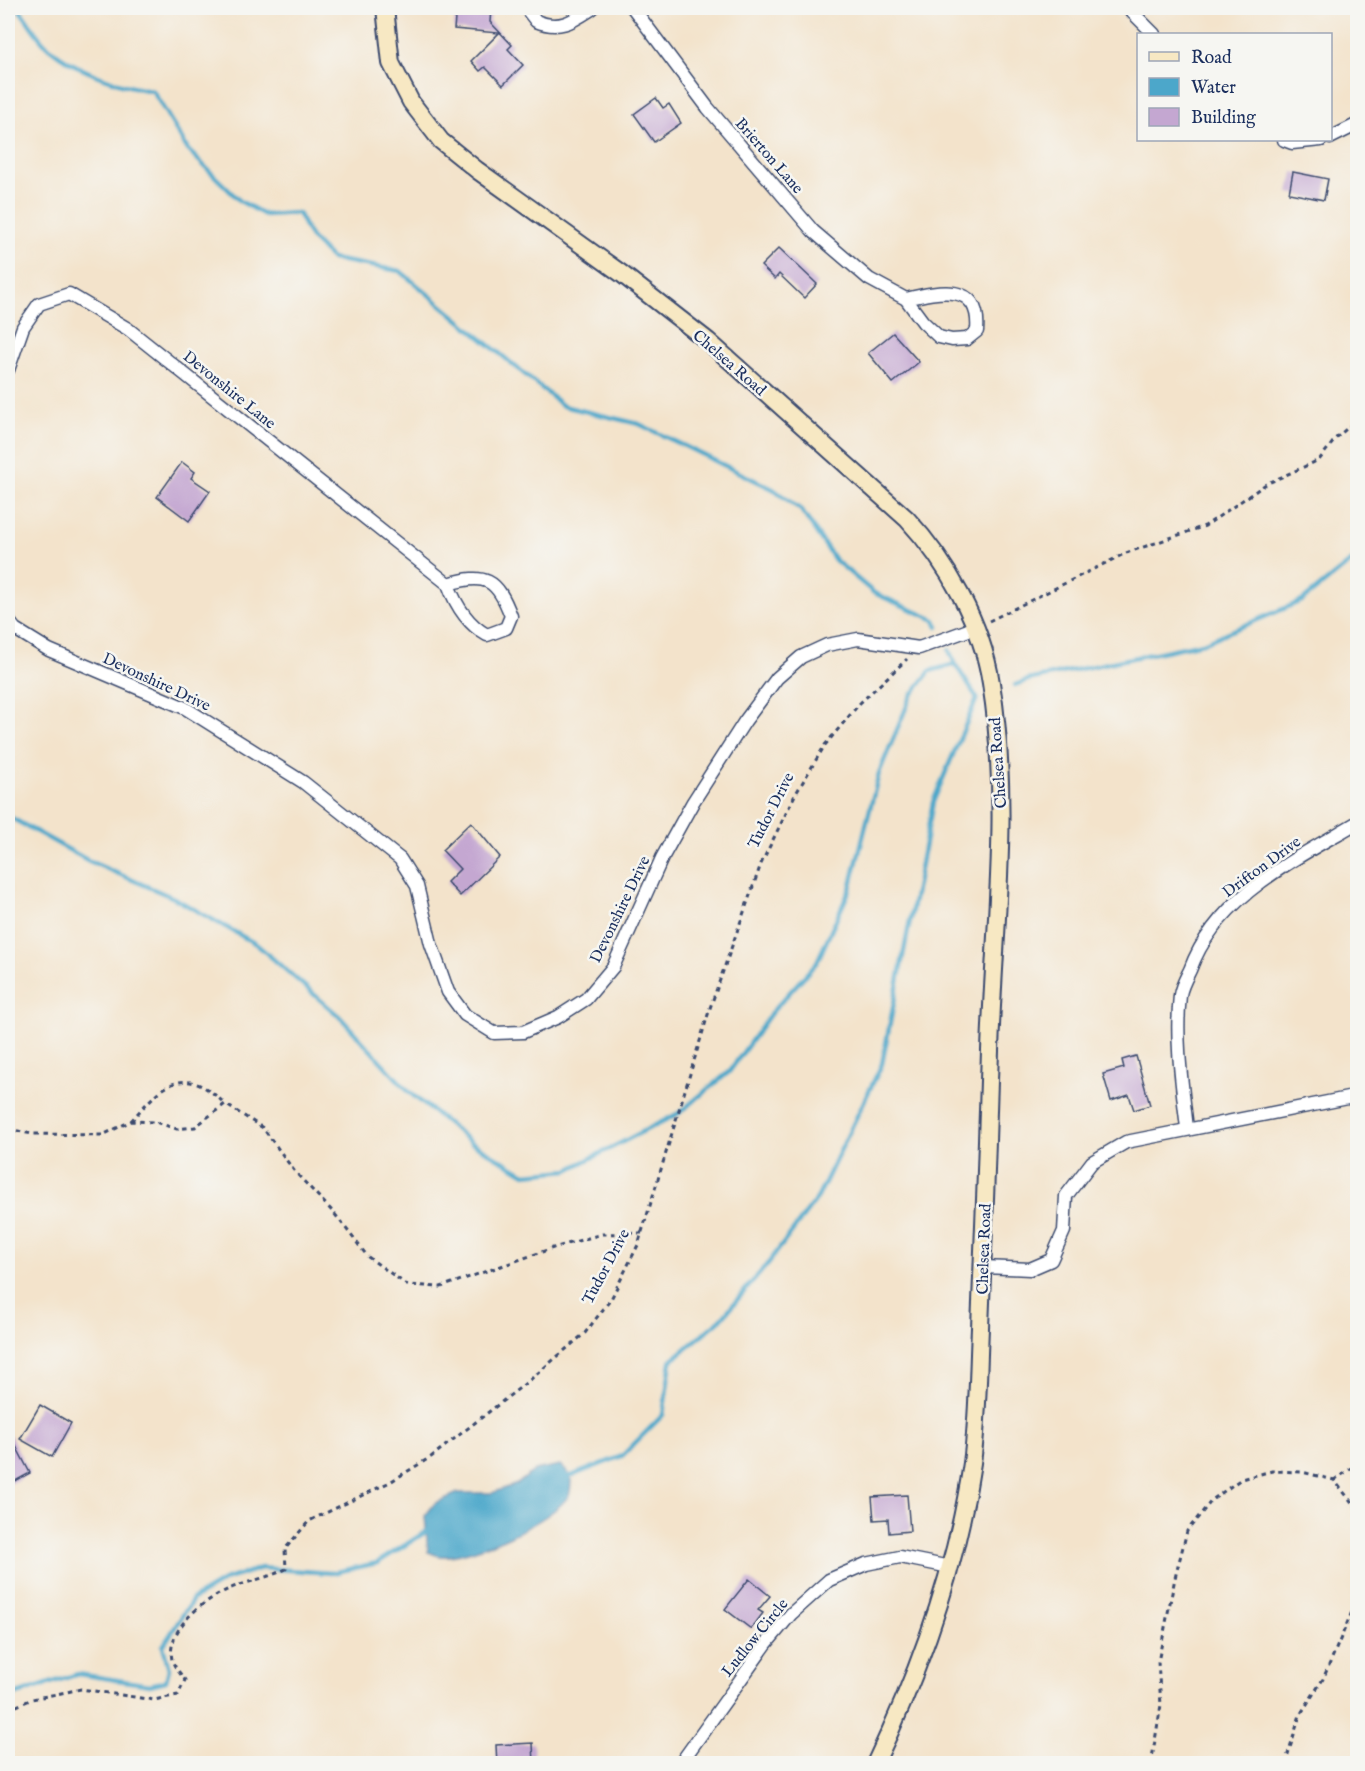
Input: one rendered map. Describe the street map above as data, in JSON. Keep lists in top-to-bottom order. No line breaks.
{"streets":{"street":["Brierton Lane","Chelsea Road","Devonshire Lane","Devonshire Drive","Drifton Drive","Ludlow Circle"],"path":["Tudor Drive"]},"crossings":[["Chelsea Road","Ludlow Circle"],["Devonshire Drive","Tudor Drive"]],"legend":["Road","Water","Building"]}
